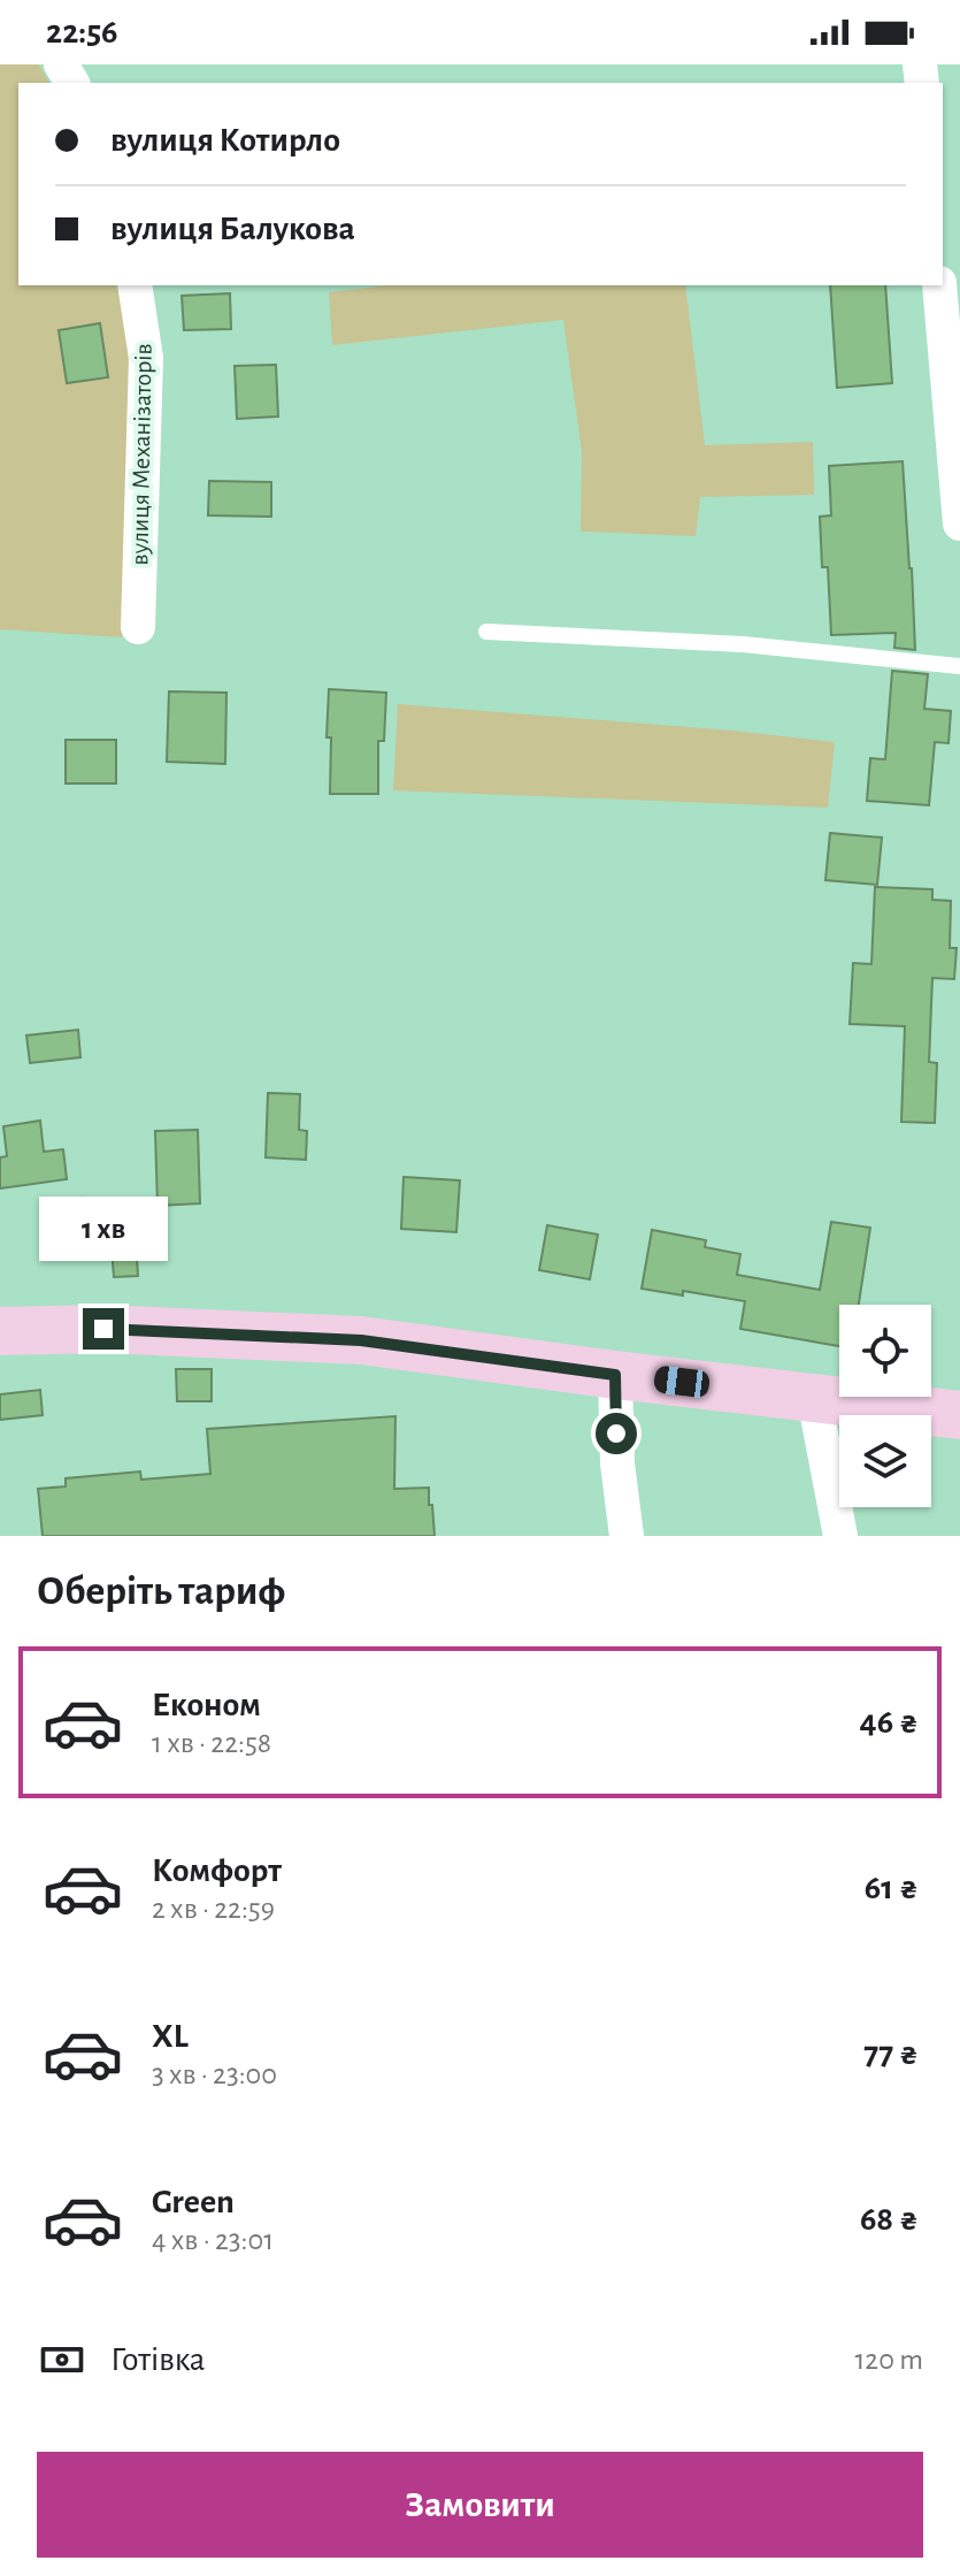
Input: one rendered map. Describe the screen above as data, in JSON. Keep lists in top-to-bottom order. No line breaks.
{"streets":{"street":["вулиця Механізаторів"]},"page":{"status":"22:56","banner":["вулиця Котирло","вулиця Балукова"],"bubble":"1 хв","heading":"Оберіть тариф","list":[{"name":"Економ","note":"1 хв · 22:58","value":"46 ₴"},{"name":"Комфорт","note":"2 хв · 22:59","value":"61 ₴"},{"name":"XL","note":"3 хв · 23:00","value":"77 ₴"},{"name":"Green","note":"4 хв · 23:01","value":"68 ₴"}],"pay":["Готівка","120 m"],"buttons":"Замовити"}}
